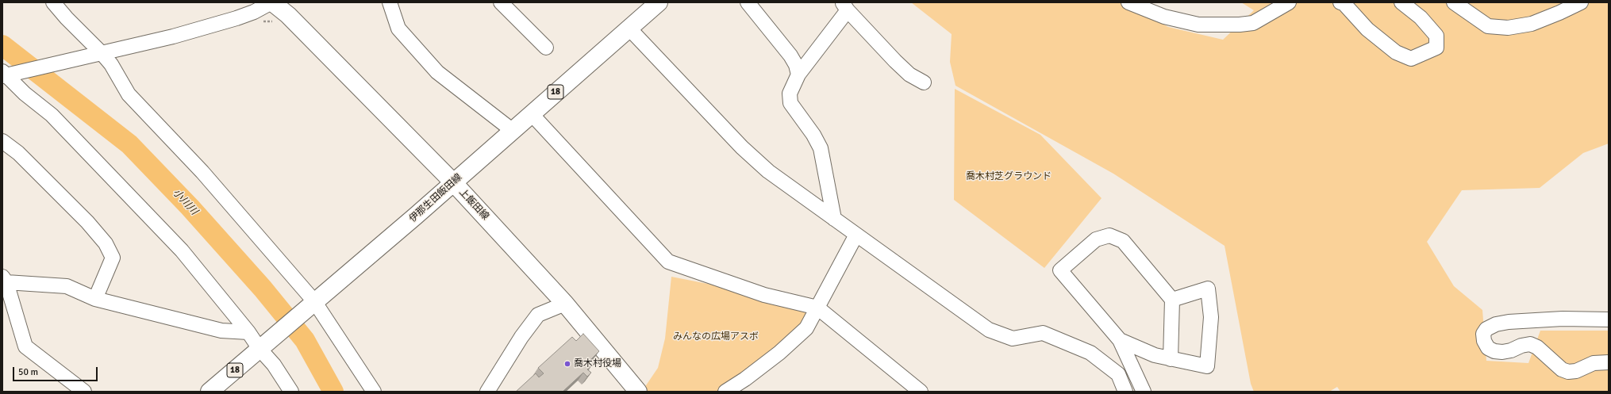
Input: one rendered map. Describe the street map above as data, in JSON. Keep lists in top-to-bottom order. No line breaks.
{"streets":{"main road":["18","伊那生田飯田線","上飯田線"]},"crossings":[["伊那生田飯田線","上飯田線"]],"water":["小川川"],"parks":["喬木村芝グラウンド","みんなの広場アスボ"],"places":["喬木村役場"],"scale_bar":"50 m"}
